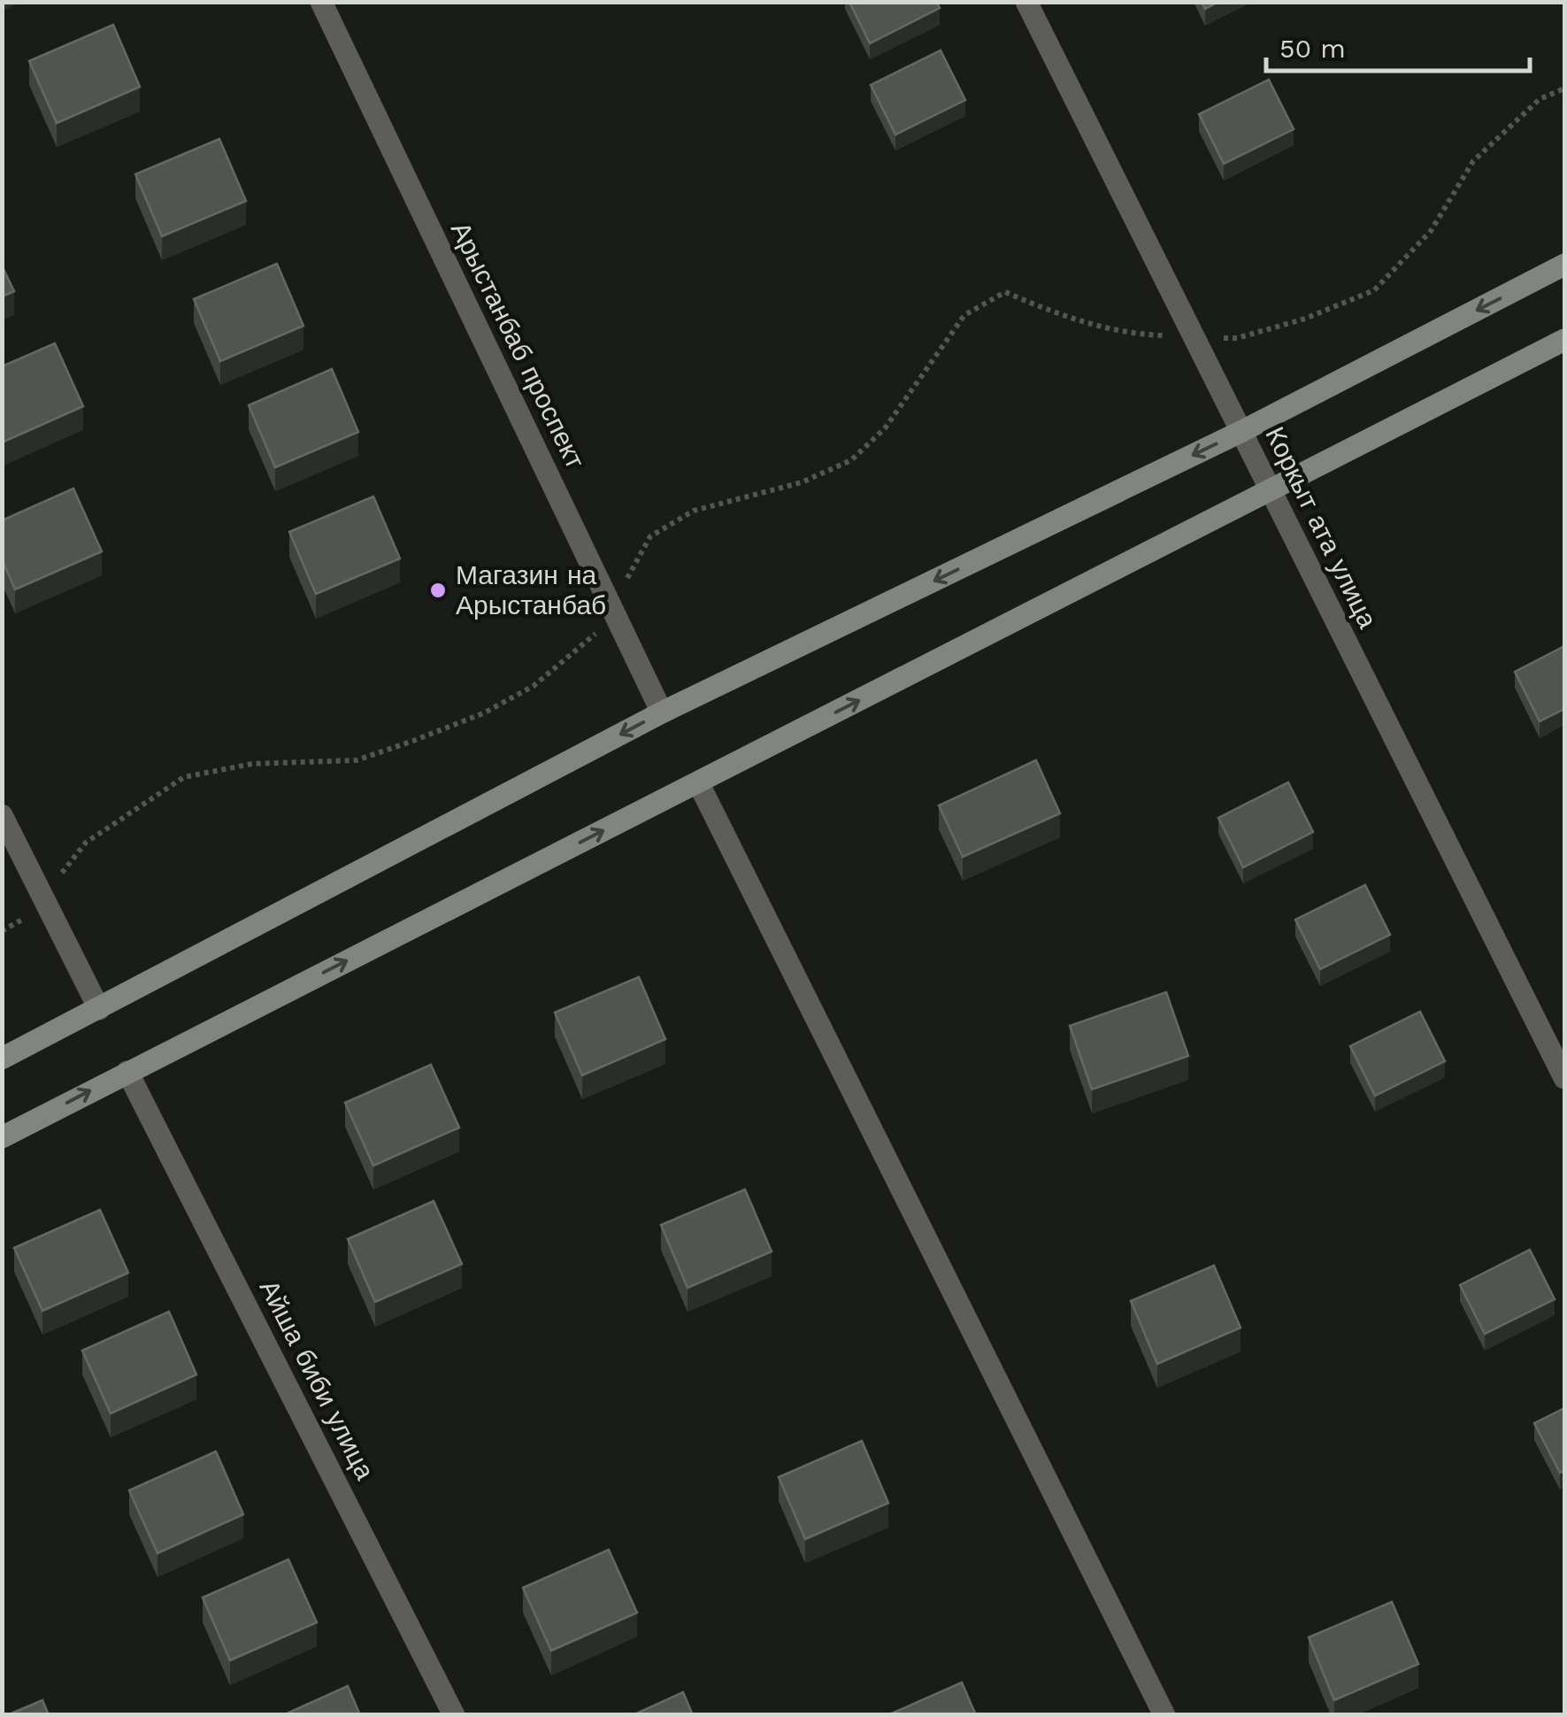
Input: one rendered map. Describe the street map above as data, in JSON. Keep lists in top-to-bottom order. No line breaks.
{"streets":{"street":["Арыстанбаб проспект","Коркыт ата улица","Айша биби улица"]},"places":["Магазин на Арыстанбаб"],"scale_bar":"50 m"}
